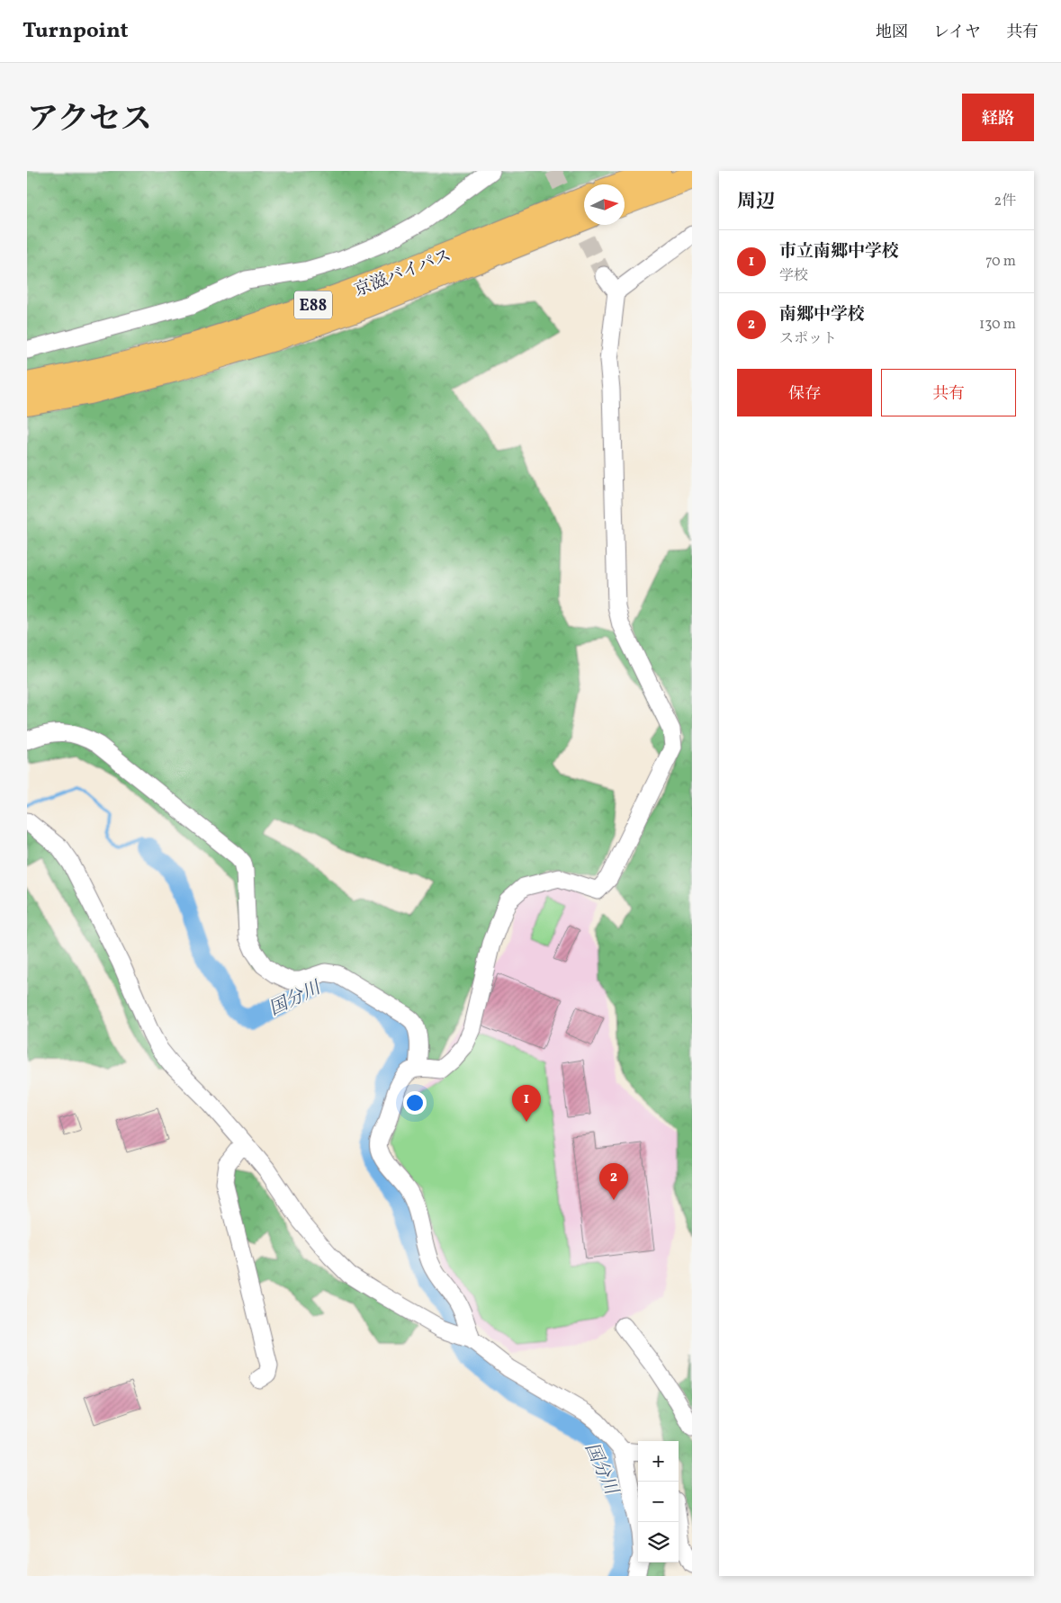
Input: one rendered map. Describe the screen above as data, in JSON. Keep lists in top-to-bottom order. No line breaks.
{"streets":{"highway":["京滋バイパス","E88"]},"water":["国分川"],"north":"right","page":{"header":"Turnpoint","nav":["地図","レイヤ","共有"],"title":"アクセス","buttons":["経路",["保存","共有"]],"heading":["周辺","2件"],"list":[{"mark":"1","name":"市立南郷中学校","note":"学校","value":"70 m"},{"mark":"2","name":"南郷中学校","note":"スポット","value":"130 m"}],"pins":["1","2"],"map_buttons":["+","−"]}}
